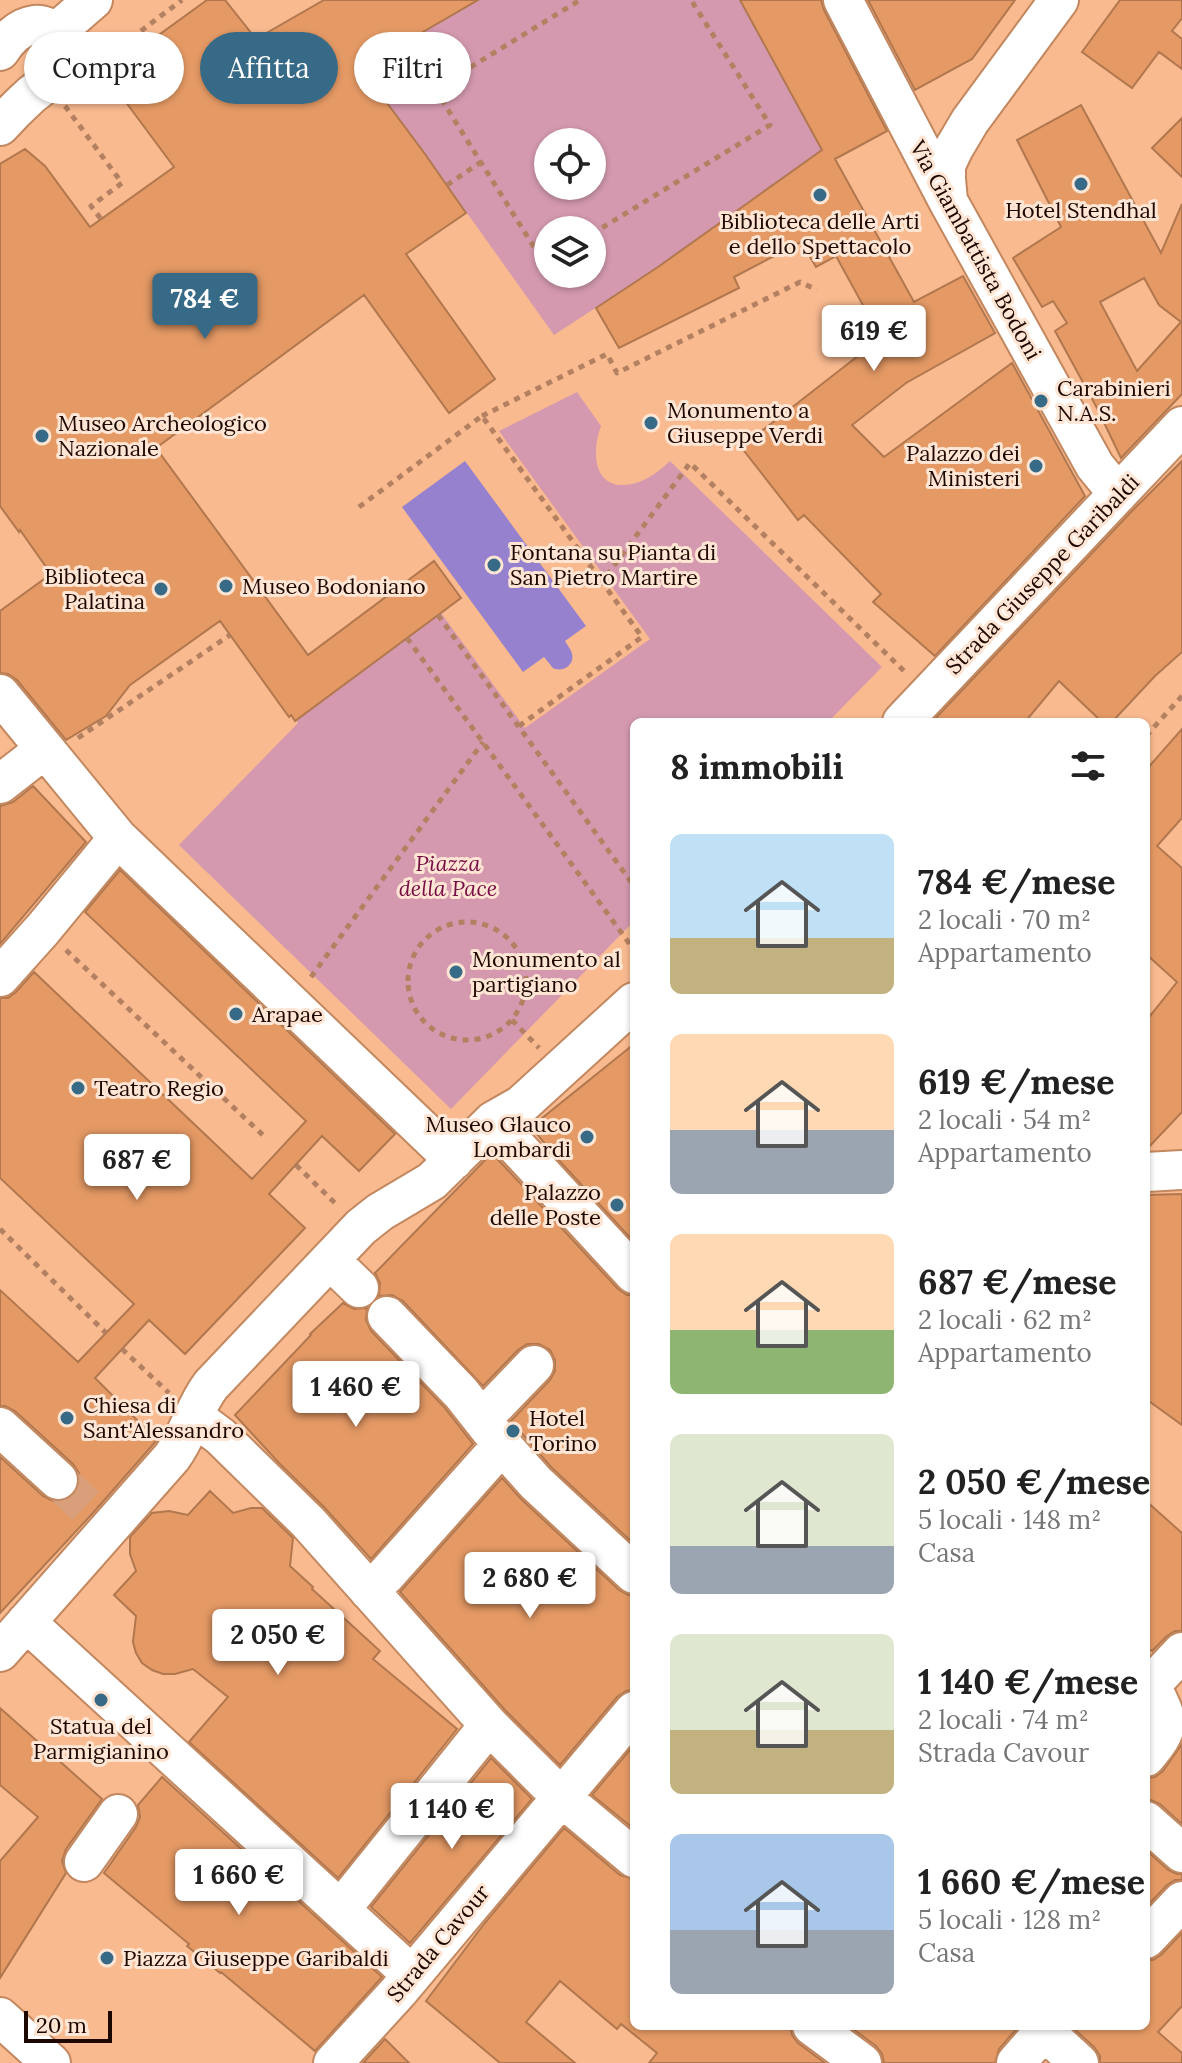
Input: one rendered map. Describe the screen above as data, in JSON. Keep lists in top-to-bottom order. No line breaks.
{"streets":{"street":["Via Giambattista Bodoni","Strada Giuseppe Garibaldi","Strada Cavour"]},"crossings":[["Via Giambattista Bodoni","Strada Giuseppe Garibaldi"]],"parks":["Piazza della Pace"],"places":["Hotel Stendhal","Biblioteca delle Arti e dello Spettacolo","Carabinieri N.A.S.","Monumento a Giuseppe Verdi","Museo Archeologico Nazionale","Palazzo dei Ministeri","Fontana su Pianta di San Pietro Martire","Museo Bodoniano","Biblioteca Palatina","Monumento al partigiano","Arapae","Teatro Regio","Museo Glauco Lombardi","Palazzo delle Poste","Chiesa di Sant'Alessandro","Hotel Torino","Statua del Parmigianino","Piazza Giuseppe Garibaldi"],"scale_bar":"20 m","page":{"chip":["Compra","Affitta","Filtri"],"price":["784 €","619 €","687 €","1 460 €","2 680 €","2 050 €","1 140 €","1 660 €"],"heading":"8 immobili","list":[{"name":"784 €/mese","note":"2 locali · 70 m² · Appartamento"},{"name":"619 €/mese","note":"2 locali · 54 m² · Appartamento"},{"name":"687 €/mese","note":"2 locali · 62 m² · Appartamento"},{"name":"2 050 €/mese","note":"5 locali · 148 m² · Casa"},{"name":"1 140 €/mese","note":"2 locali · 74 m² · Strada Cavour"},{"name":"1 660 €/mese","note":"5 locali · 128 m² · Casa"}],"scale":"20 m"}}
